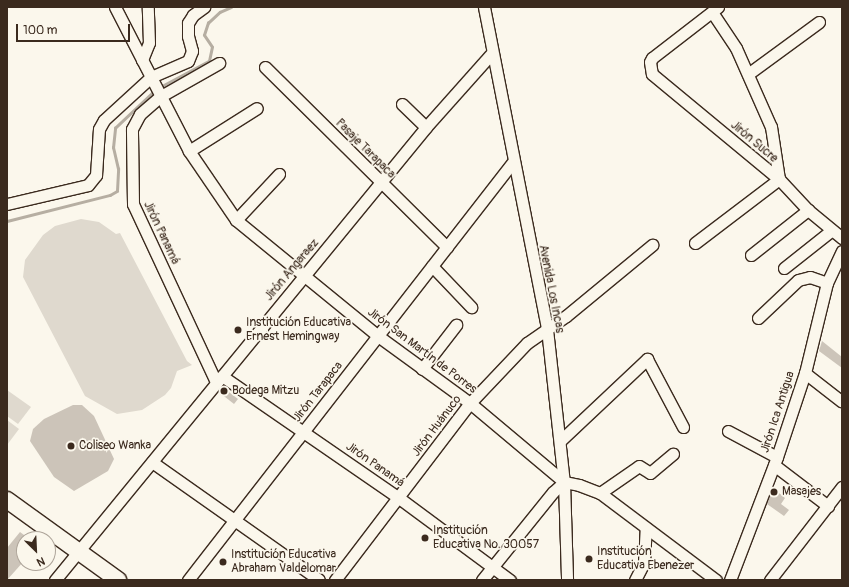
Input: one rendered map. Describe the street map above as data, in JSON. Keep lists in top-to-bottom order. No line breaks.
{"streets":{"street":["Jirón Sucre","Pasaje Tarapaca","Jirón Panamá","Jirón Angaraez","Avenida Los Incas","Jirón San Martín de Porres","Jirón Tarapaca","Jirón Ica Antigua","Jirón Huánuco"]},"crossings":[["Pasaje Tarapaca","Jirón Angaraez"],["Pasaje Tarapaca","Jirón Tarapaca"],["Jirón Panamá","Jirón Angaraez"],["Jirón Panamá","Jirón San Martín de Porres"],["Jirón Panamá","Jirón Tarapaca"],["Jirón Panamá","Jirón Huánuco"],["Jirón Angaraez","Avenida Los Incas"],["Jirón Angaraez","Jirón San Martín de Porres"],["Avenida Los Incas","Jirón San Martín de Porres"],["Avenida Los Incas","Jirón Tarapaca"],["Avenida Los Incas","Jirón Huánuco"],["Jirón San Martín de Porres","Jirón Tarapaca"],["Jirón San Martín de Porres","Jirón Huánuco"]],"places":["Institución Educativa Ernest Hemingway","Bodega Mitzu","Coliseo Wanka","Masajes","Institución Educativa No. 30057","Institución Educativa Ebenezer","Institución Educativa Abraham Valdelomar"],"scale_bar":"100 m","north":"bottom right"}
